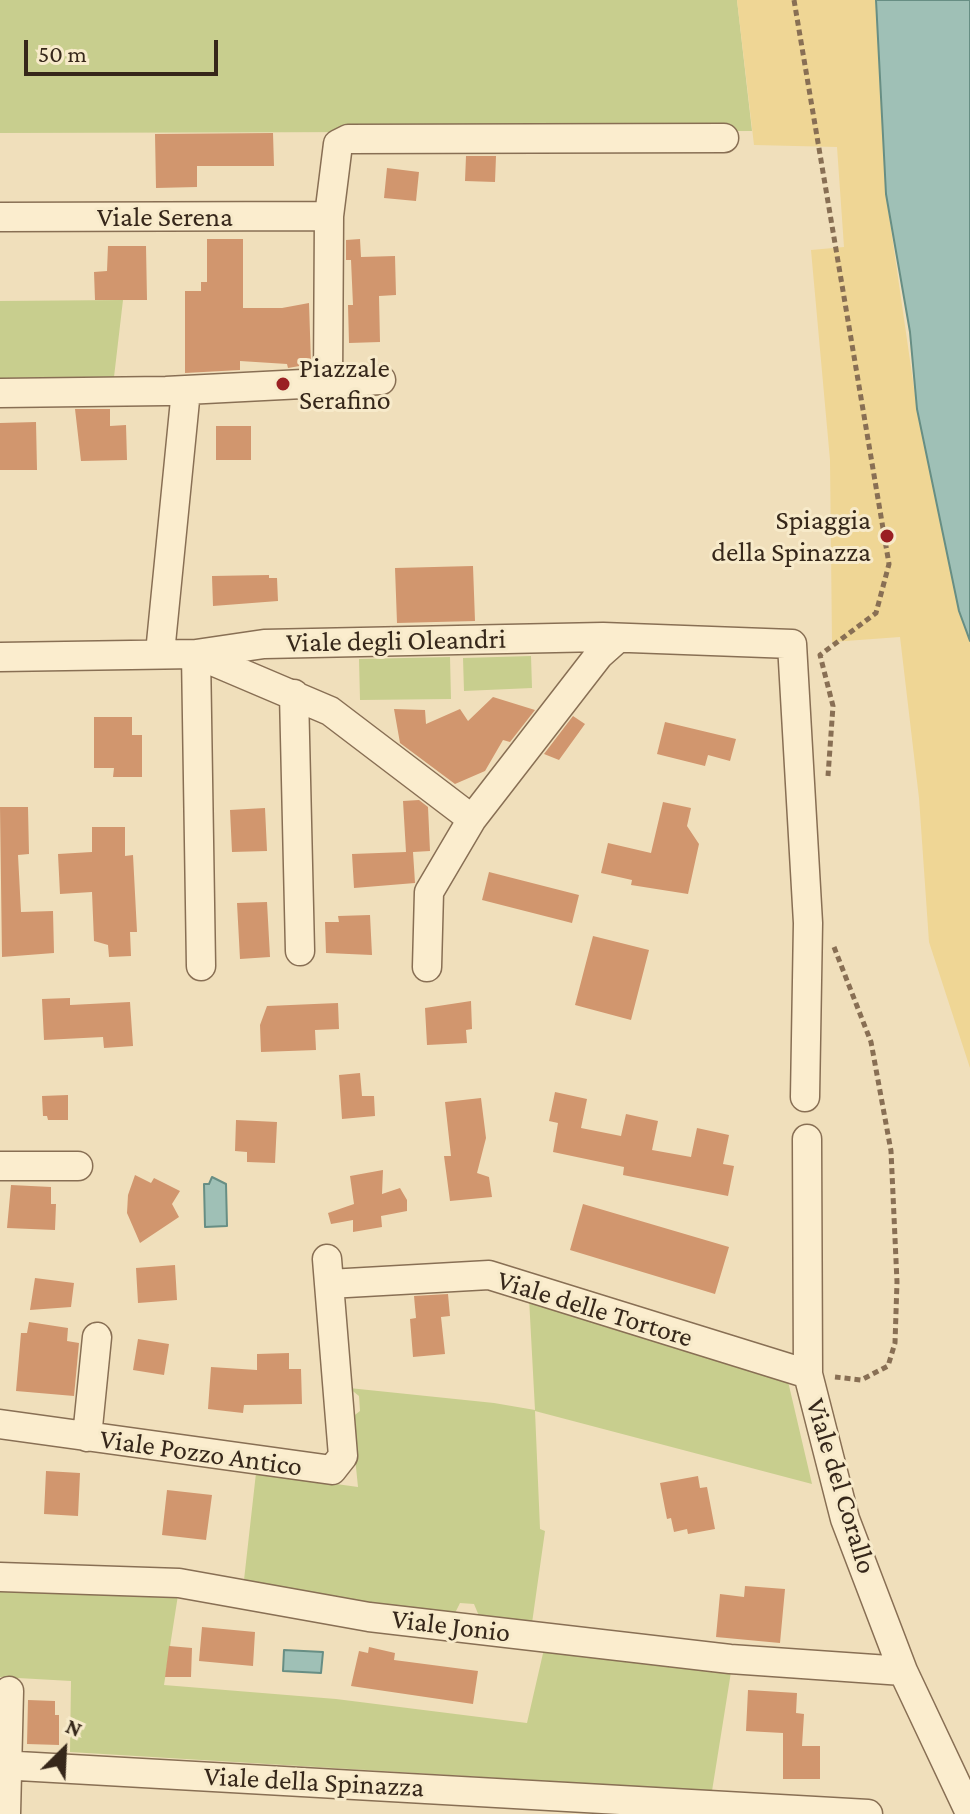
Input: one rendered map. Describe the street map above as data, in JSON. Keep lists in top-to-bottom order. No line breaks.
{"streets":{"street":["Viale Serena","Viale degli Oleandri","Viale delle Tortore","Viale Pozzo Antico","Viale del Corallo","Viale Jonio","Viale della Spinazza"]},"crossings":[["Viale delle Tortore","Viale Pozzo Antico"],["Viale delle Tortore","Viale del Corallo"],["Viale del Corallo","Viale Jonio"]],"places":["Piazzale Serafino","Spiaggia della Spinazza"],"scale_bar":"50 m","north":"top right"}
